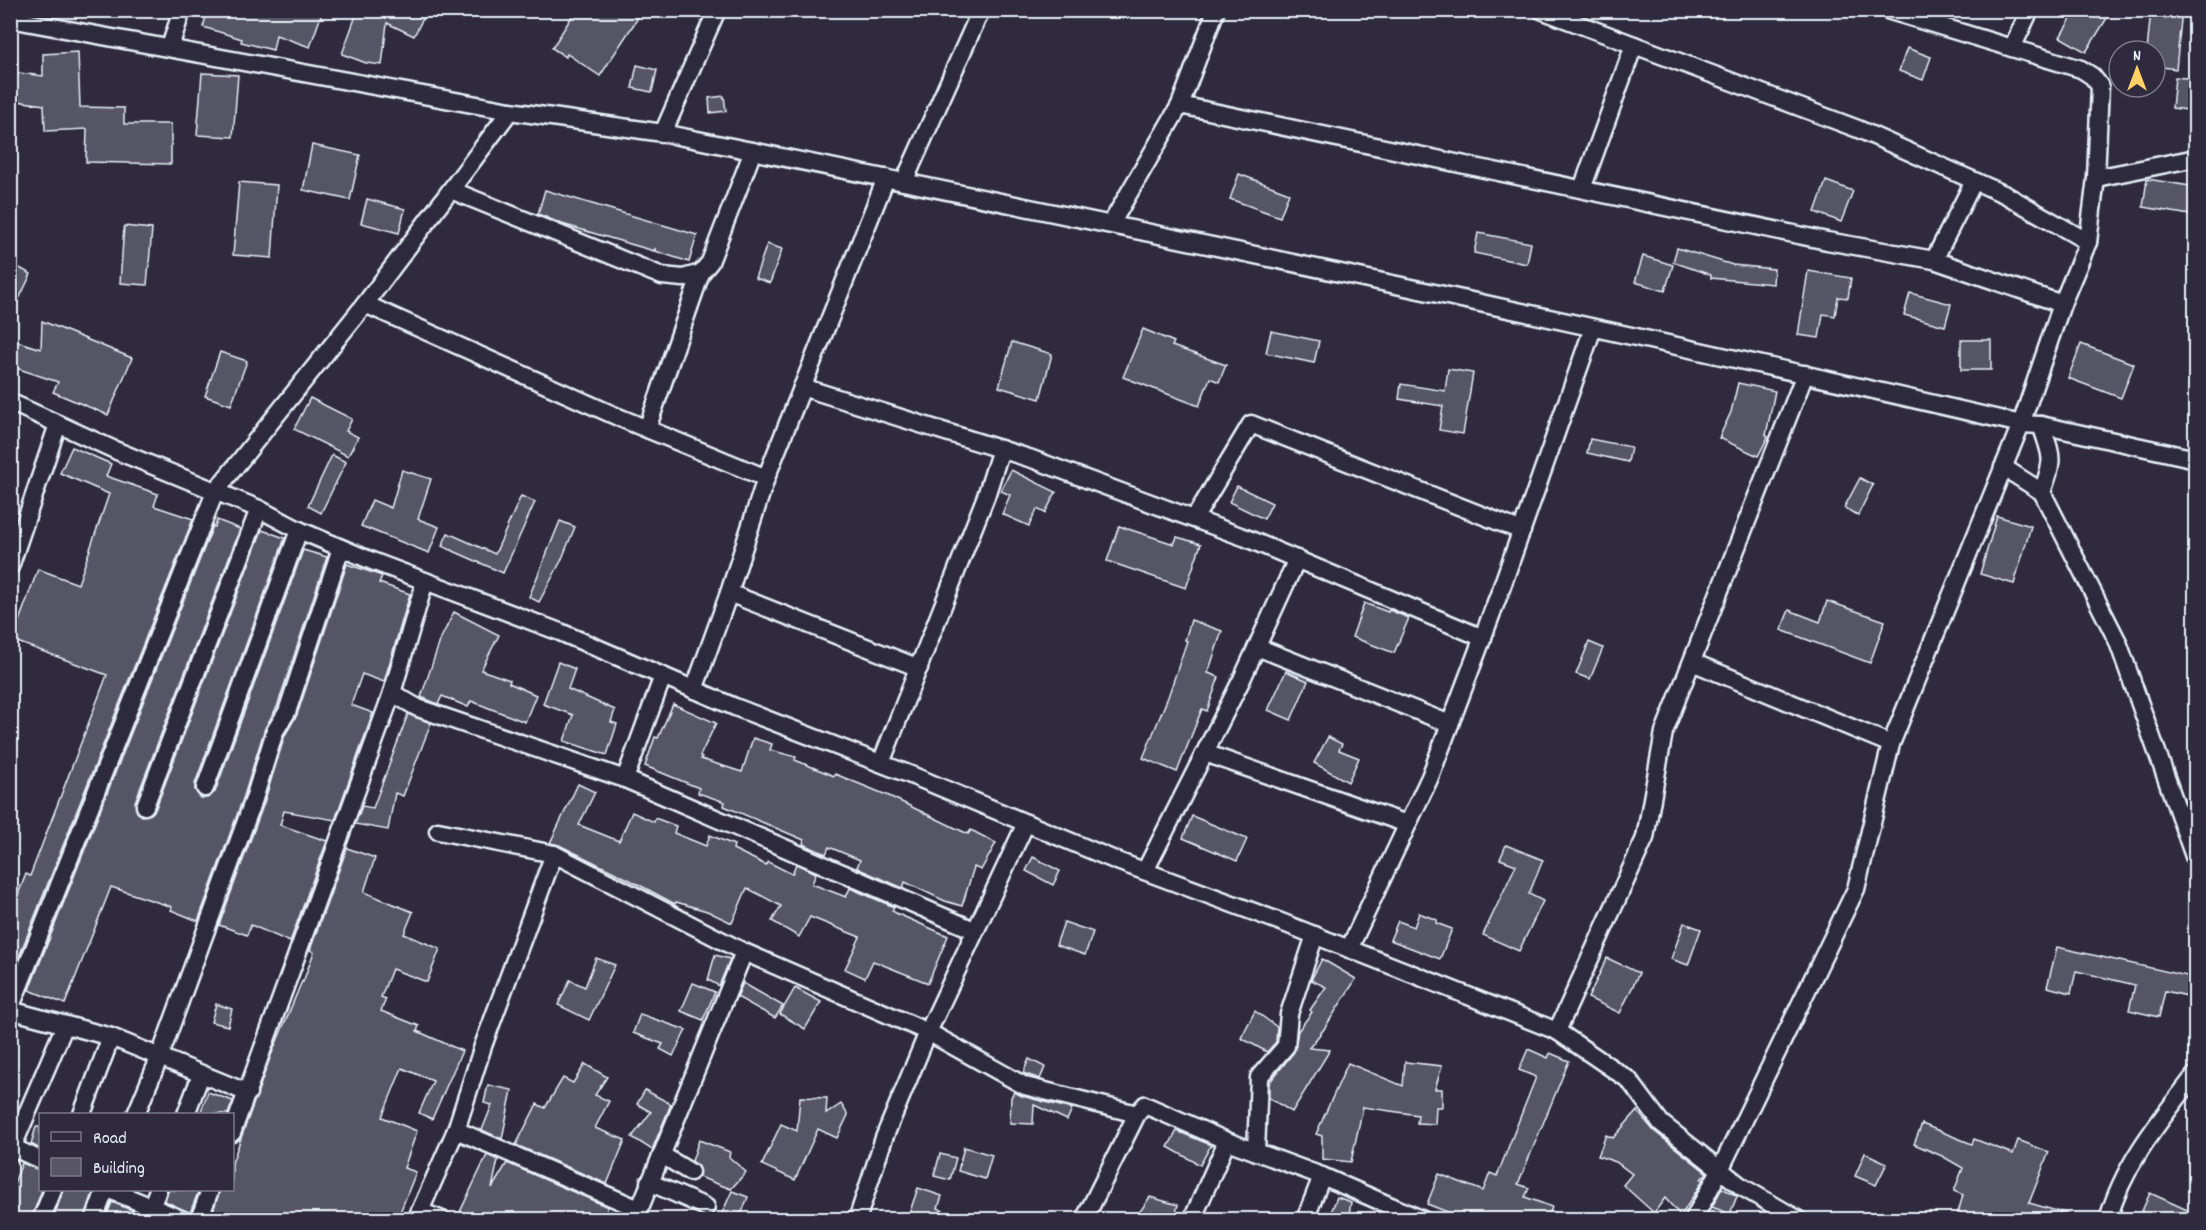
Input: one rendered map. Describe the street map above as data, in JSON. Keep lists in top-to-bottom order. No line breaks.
{"legend":["Road","Building"],"north":"top"}
